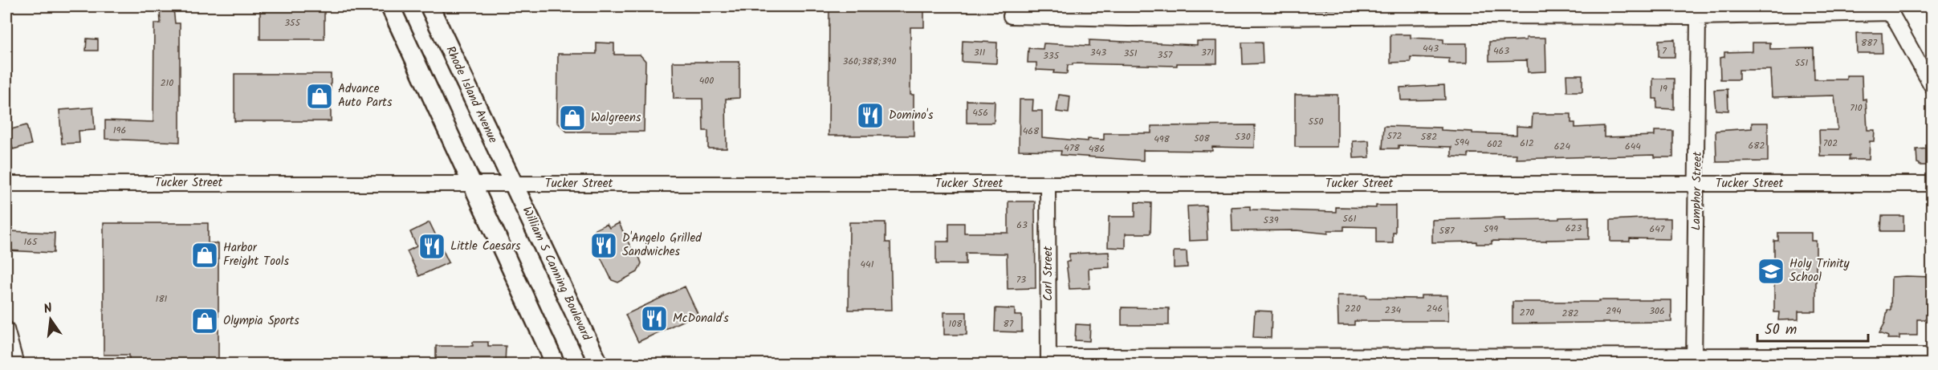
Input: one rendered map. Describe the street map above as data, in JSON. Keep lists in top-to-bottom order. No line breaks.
{"streets":{"main road":["Rhode Island Avenue","William S Canning Boulevard"],"street":["Tucker Street","Lamphor Street","Carl Street"]},"crossings":[["Rhode Island Avenue","Tucker Street"],["Rhode Island Avenue","William S Canning Boulevard"],["Tucker Street","Lamphor Street"],["Tucker Street","William S Canning Boulevard"],["Tucker Street","Carl Street"]],"places":{"shop":["Advance Auto Parts","Walgreens","Harbor Freight Tools","Olympia Sports"],"restaurant":["Domino's","D'Angelo Grilled Sandwiches","Little Caesars","McDonald's"],"school or university":["Holy Trinity School"]},"house_numbers":["355","887","443","463","7","311","343","371","351","357","335","360;388;390","551","400","210","19","710","456","550","196","468","572","530","582","508","498","594","612","702","602","682","624","644","478","486","561","539","63","623","599","647","587","165","441","73","181","220","246","234","294","306","270","282","108","87"],"scale_bar":"50 m","north":"top"}
